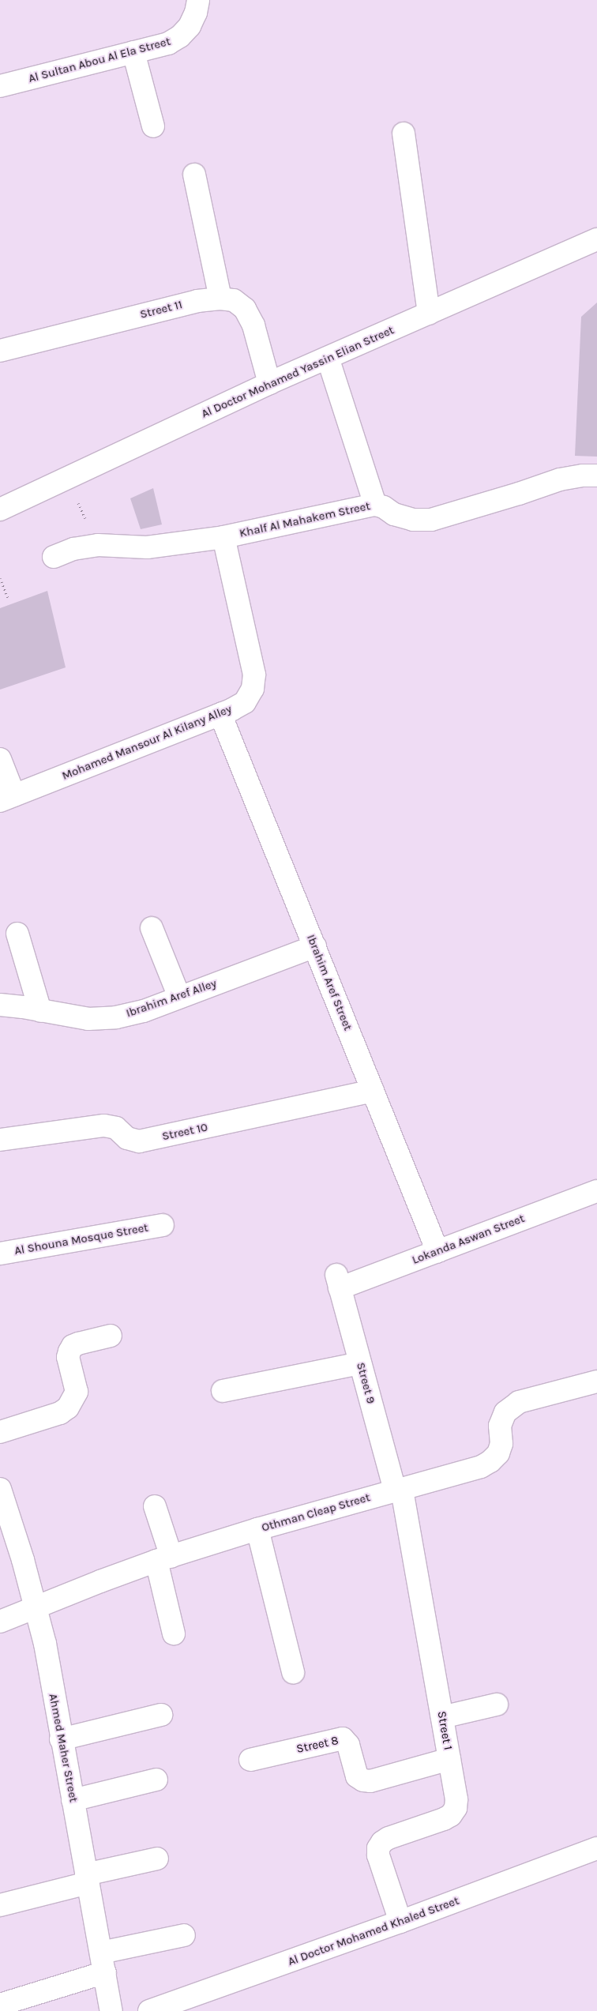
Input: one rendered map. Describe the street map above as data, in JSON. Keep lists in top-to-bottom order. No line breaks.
{"streets":{"street":["Al Sultan Abou Al Ela Street","Street 11","Al Doctor Mohamed Yassin Elian Street","Khalf Al Mahakem Street","Mohamed Mansour Al Kilany Alley","Ibrahim Aref Street","Ibrahim Aref Alley","Street 10","Al Shouna Mosque Street","Lokanda Aswan Street","Street 9","Othman Cleap Street","Street 1","Street 8","Ahmed Maher Street","Al Doctor Mohamed Khaled Street"]},"crossings":[["Street 11","Al Doctor Mohamed Yassin Elian Street"],["Khalf Al Mahakem Street","Mohamed Mansour Al Kilany Alley"],["Mohamed Mansour Al Kilany Alley","Ibrahim Aref Street"],["Ibrahim Aref Street","Ibrahim Aref Alley"],["Ibrahim Aref Street","Street 10"],["Ibrahim Aref Street","Lokanda Aswan Street"],["Lokanda Aswan Street","Street 9"],["Street 9","Othman Cleap Street"],["Street 9","Street 1"],["Othman Cleap Street","Street 1"],["Othman Cleap Street","Ahmed Maher Street"],["Street 1","Street 8"],["Street 1","Al Doctor Mohamed Khaled Street"]]}
